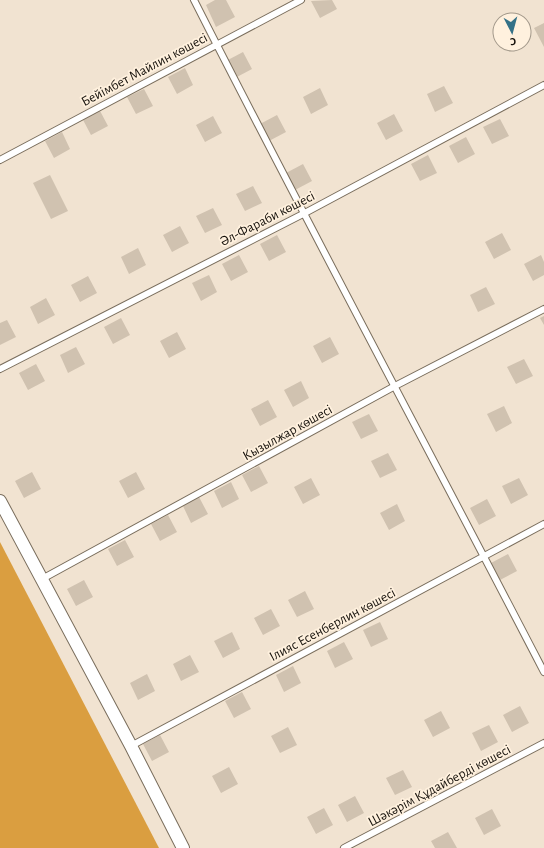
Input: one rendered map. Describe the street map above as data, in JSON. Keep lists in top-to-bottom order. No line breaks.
{"streets":{"lane":["Бейімбет Майлин көшесі","Әл-Фараби көшесі","Кызылжар көшесі","Ілияс Есенберлин көшесі","Шәкәрім Құдайберді көшесі"]},"north":"bottom"}
